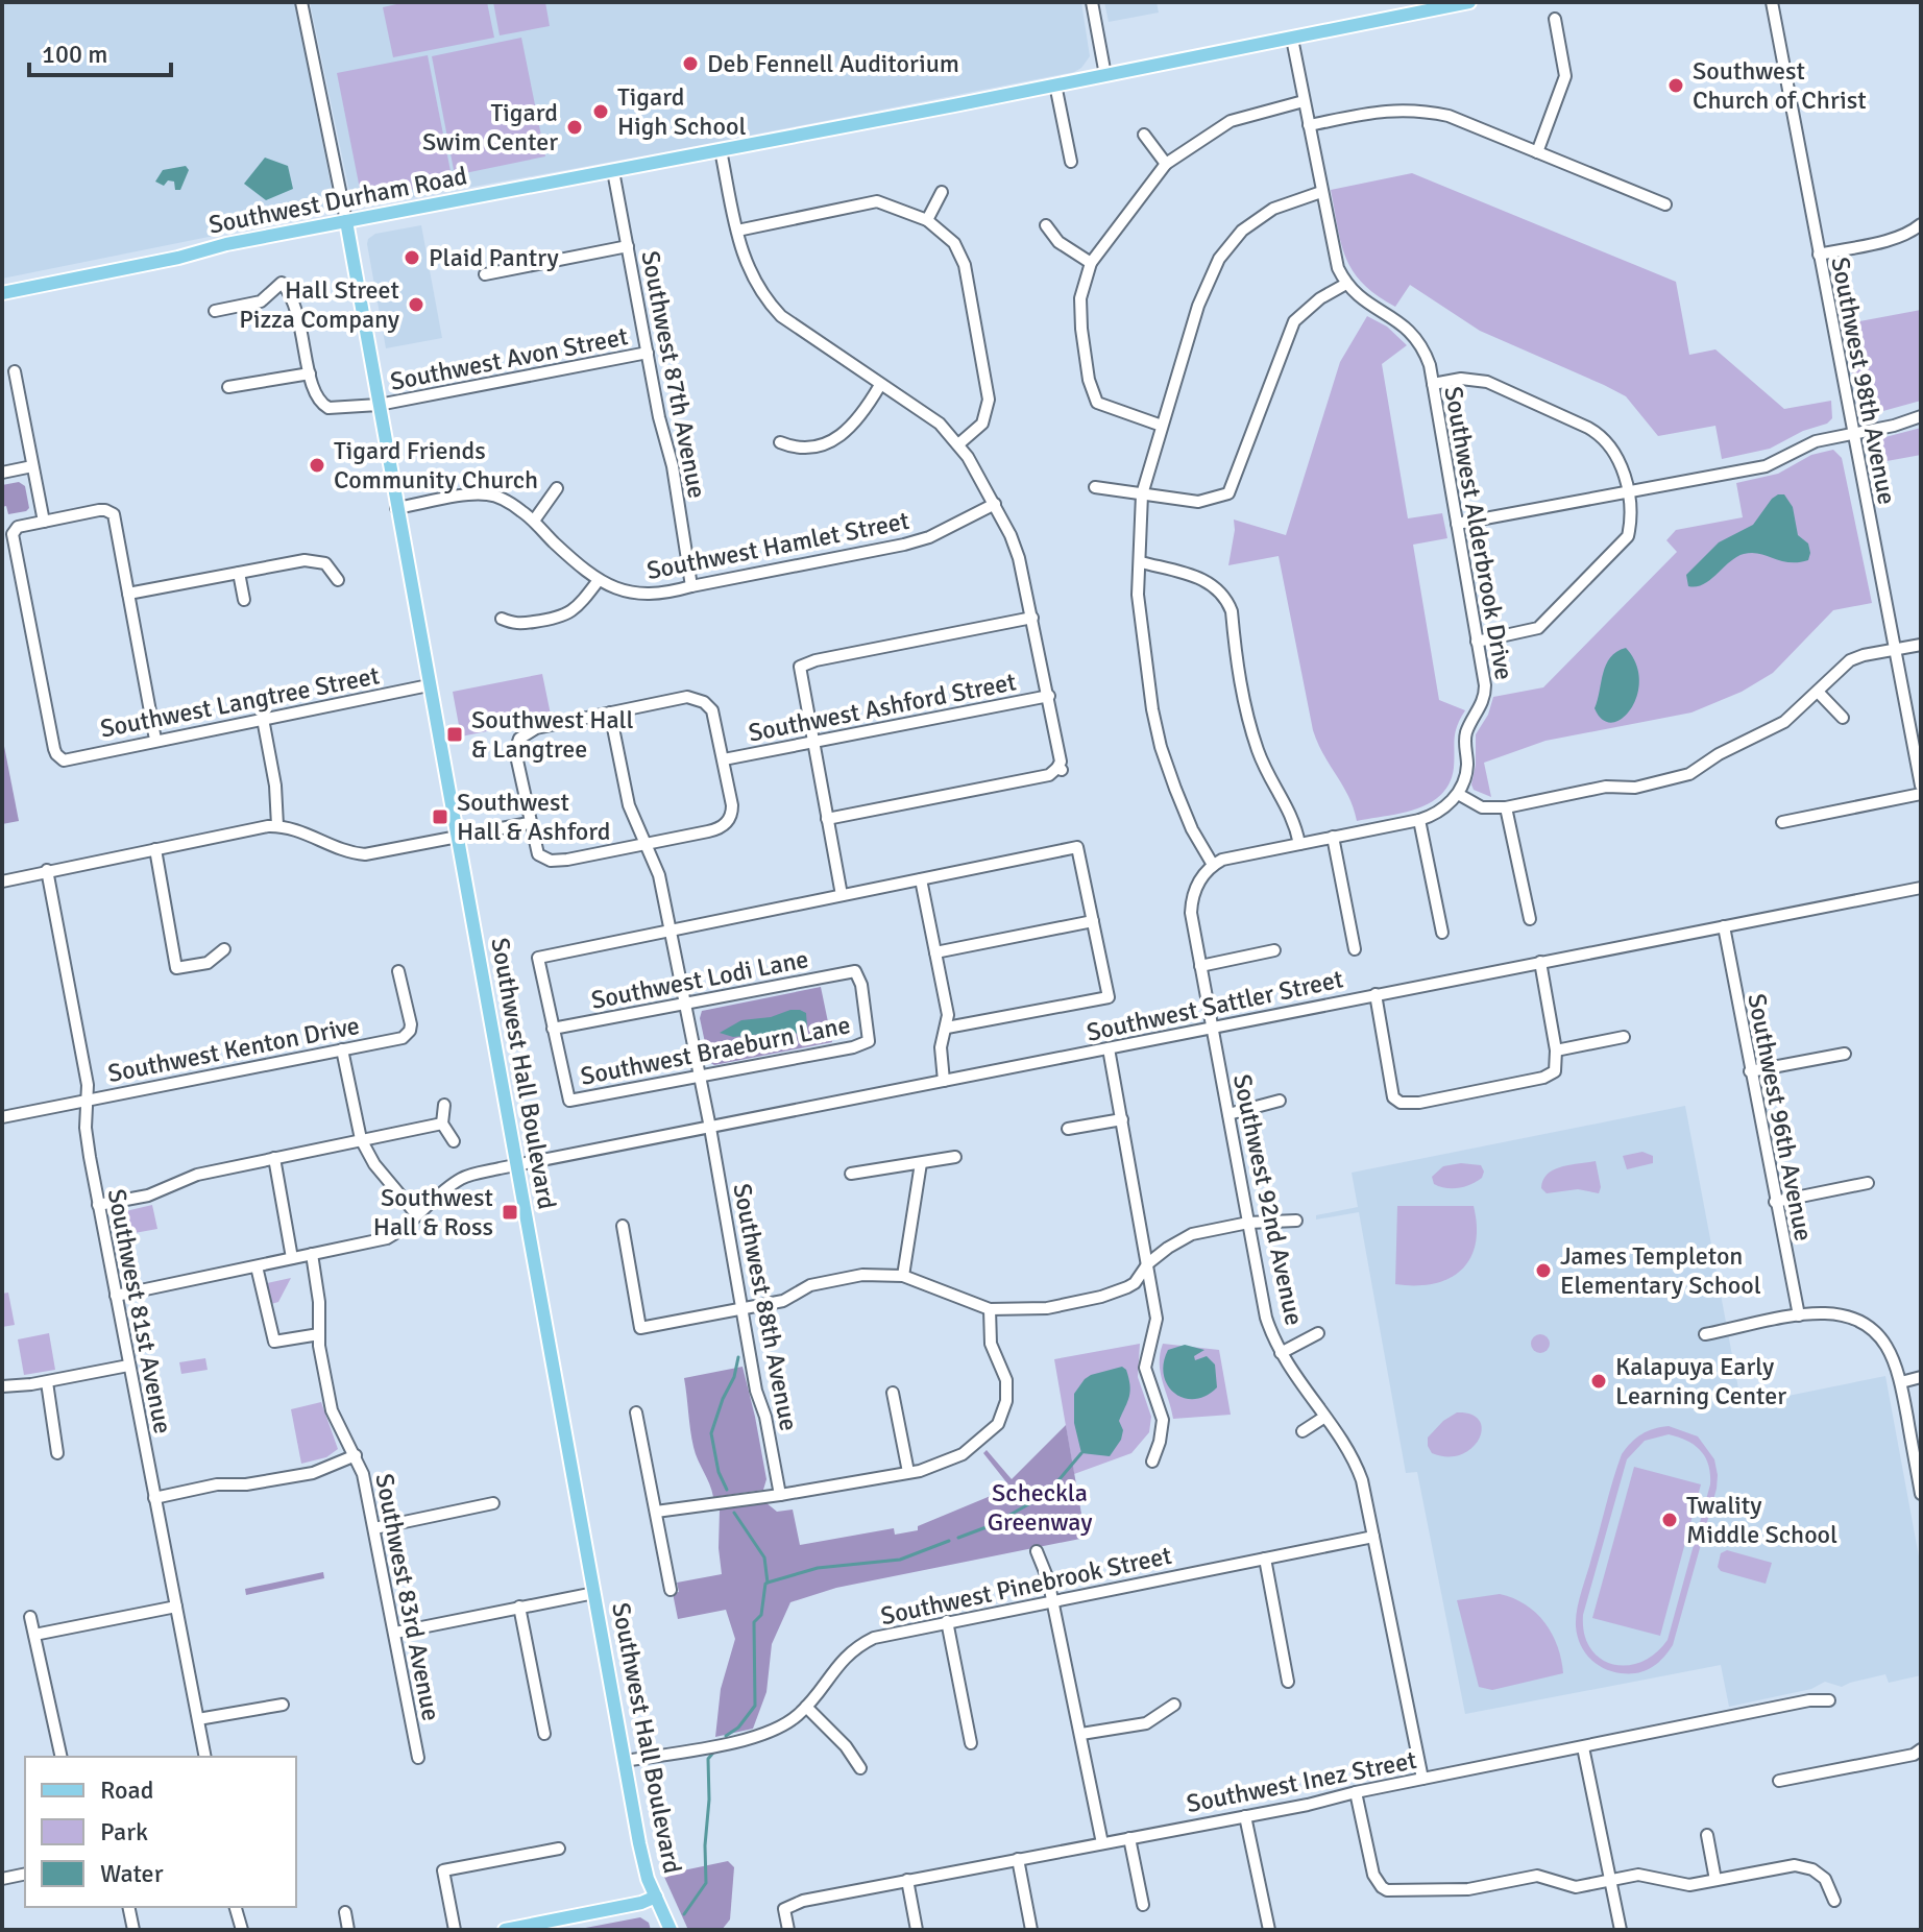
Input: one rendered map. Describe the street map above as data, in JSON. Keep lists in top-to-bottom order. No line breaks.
{"streets":{"main road":["Southwest Durham Road","Southwest Hall Boulevard"],"street":["Southwest Avon Street","Southwest 87th Avenue","Southwest 98th Avenue","Southwest Alderbrook Drive","Southwest Hamlet Street","Southwest Langtree Street","Southwest Ashford Street","Southwest Lodi Lane","Southwest Sattler Street","Southwest Kenton Drive","Southwest Braeburn Lane","Southwest 96th Avenue","Southwest 92nd Avenue","Southwest 88th Avenue","Southwest 81st Avenue","Southwest Pinebrook Street","Southwest 83rd Avenue","Southwest Inez Street"]},"crossings":[["Southwest Durham Road","Southwest 87th Avenue"],["Southwest Durham Road","Southwest Hall Boulevard"],["Southwest Avon Street","Southwest 87th Avenue"],["Southwest Avon Street","Southwest Hall Boulevard"],["Southwest 87th Avenue","Southwest Hamlet Street"],["Southwest Hamlet Street","Southwest Hall Boulevard"],["Southwest Langtree Street","Southwest Hall Boulevard"],["Southwest Lodi Lane","Southwest Braeburn Lane"],["Southwest Lodi Lane","Southwest 88th Avenue"],["Southwest Sattler Street","Southwest Hall Boulevard"],["Southwest Sattler Street","Southwest 96th Avenue"],["Southwest Sattler Street","Southwest 92nd Avenue"],["Southwest Sattler Street","Southwest 88th Avenue"],["Southwest Sattler Street","Southwest 81st Avenue"],["Southwest Sattler Street","Southwest 83rd Avenue"],["Southwest Kenton Drive","Southwest 81st Avenue"],["Southwest Braeburn Lane","Southwest 88th Avenue"],["Southwest Hall Boulevard","Southwest Pinebrook Street"],["Southwest 92nd Avenue","Southwest Pinebrook Street"],["Southwest 92nd Avenue","Southwest Inez Street"]],"parks":["Scheckla Greenway"],"places":{"other":["Deb Fennell Auditorium","Southwest Church of Christ","Tigard High School","Tigard Swim Center","Plaid Pantry","Hall Street Pizza Company","Tigard Friends Community Church","James Templeton Elementary School","Kalapuya Early Learning Center","Twality Middle School"],"transit":["Southwest Hall & Langtree","Southwest Hall & Ashford","Southwest Hall & Ross"]},"legend":["Road","Park","Water"],"scale_bar":"100 m"}
